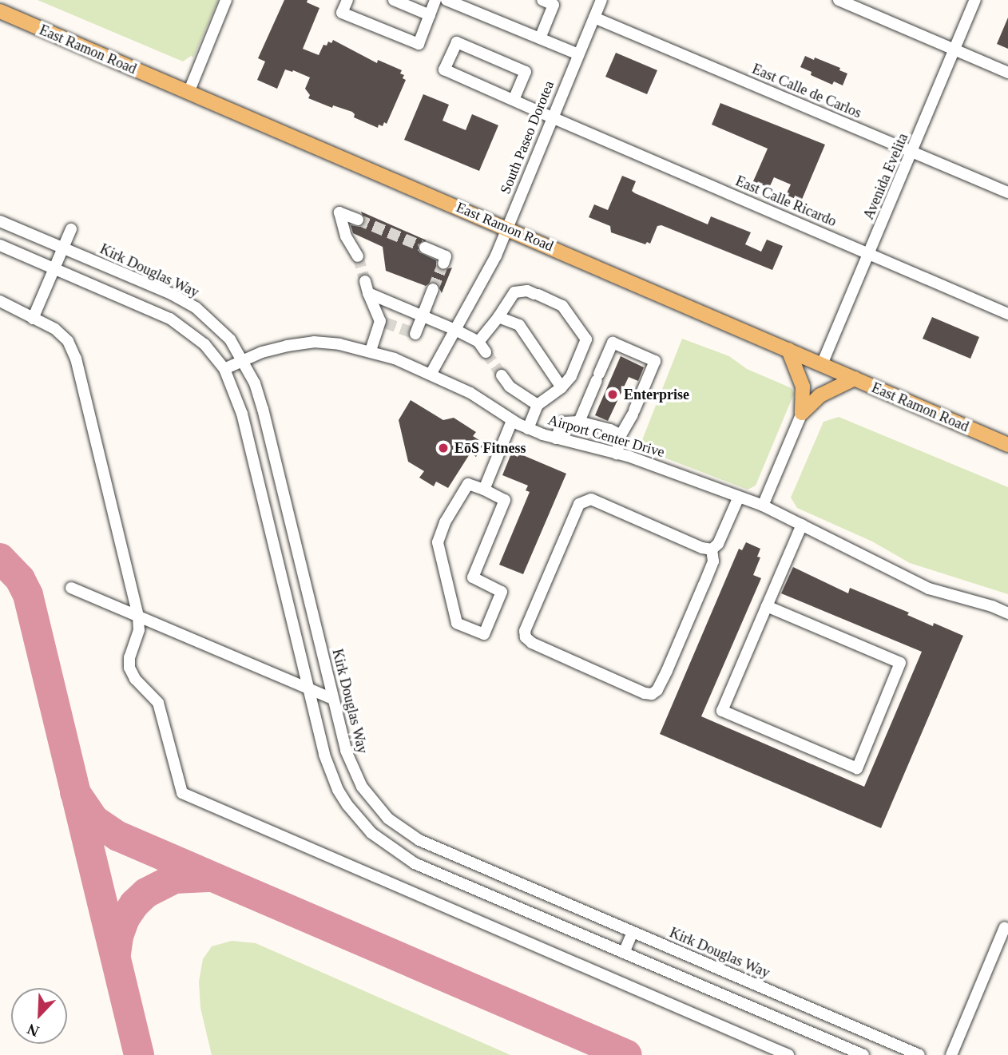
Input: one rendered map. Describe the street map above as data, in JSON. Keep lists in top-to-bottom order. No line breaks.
{"streets":{"main road":["East Ramon Road"],"street":["East Calle de Carlos","South Paseo Dorotea","Avenida Evelita","East Calle Ricardo","Kirk Douglas Way","Airport Center Drive"]},"crossings":[["East Ramon Road","South Paseo Dorotea"],["East Ramon Road","Avenida Evelita"],["East Calle de Carlos","South Paseo Dorotea"],["East Calle de Carlos","Avenida Evelita"],["South Paseo Dorotea","East Calle Ricardo"],["South Paseo Dorotea","Airport Center Drive"],["Avenida Evelita","East Calle Ricardo"],["Kirk Douglas Way","Airport Center Drive"]],"places":["Enterprise","EōS Fitness"],"north":"bottom left"}
